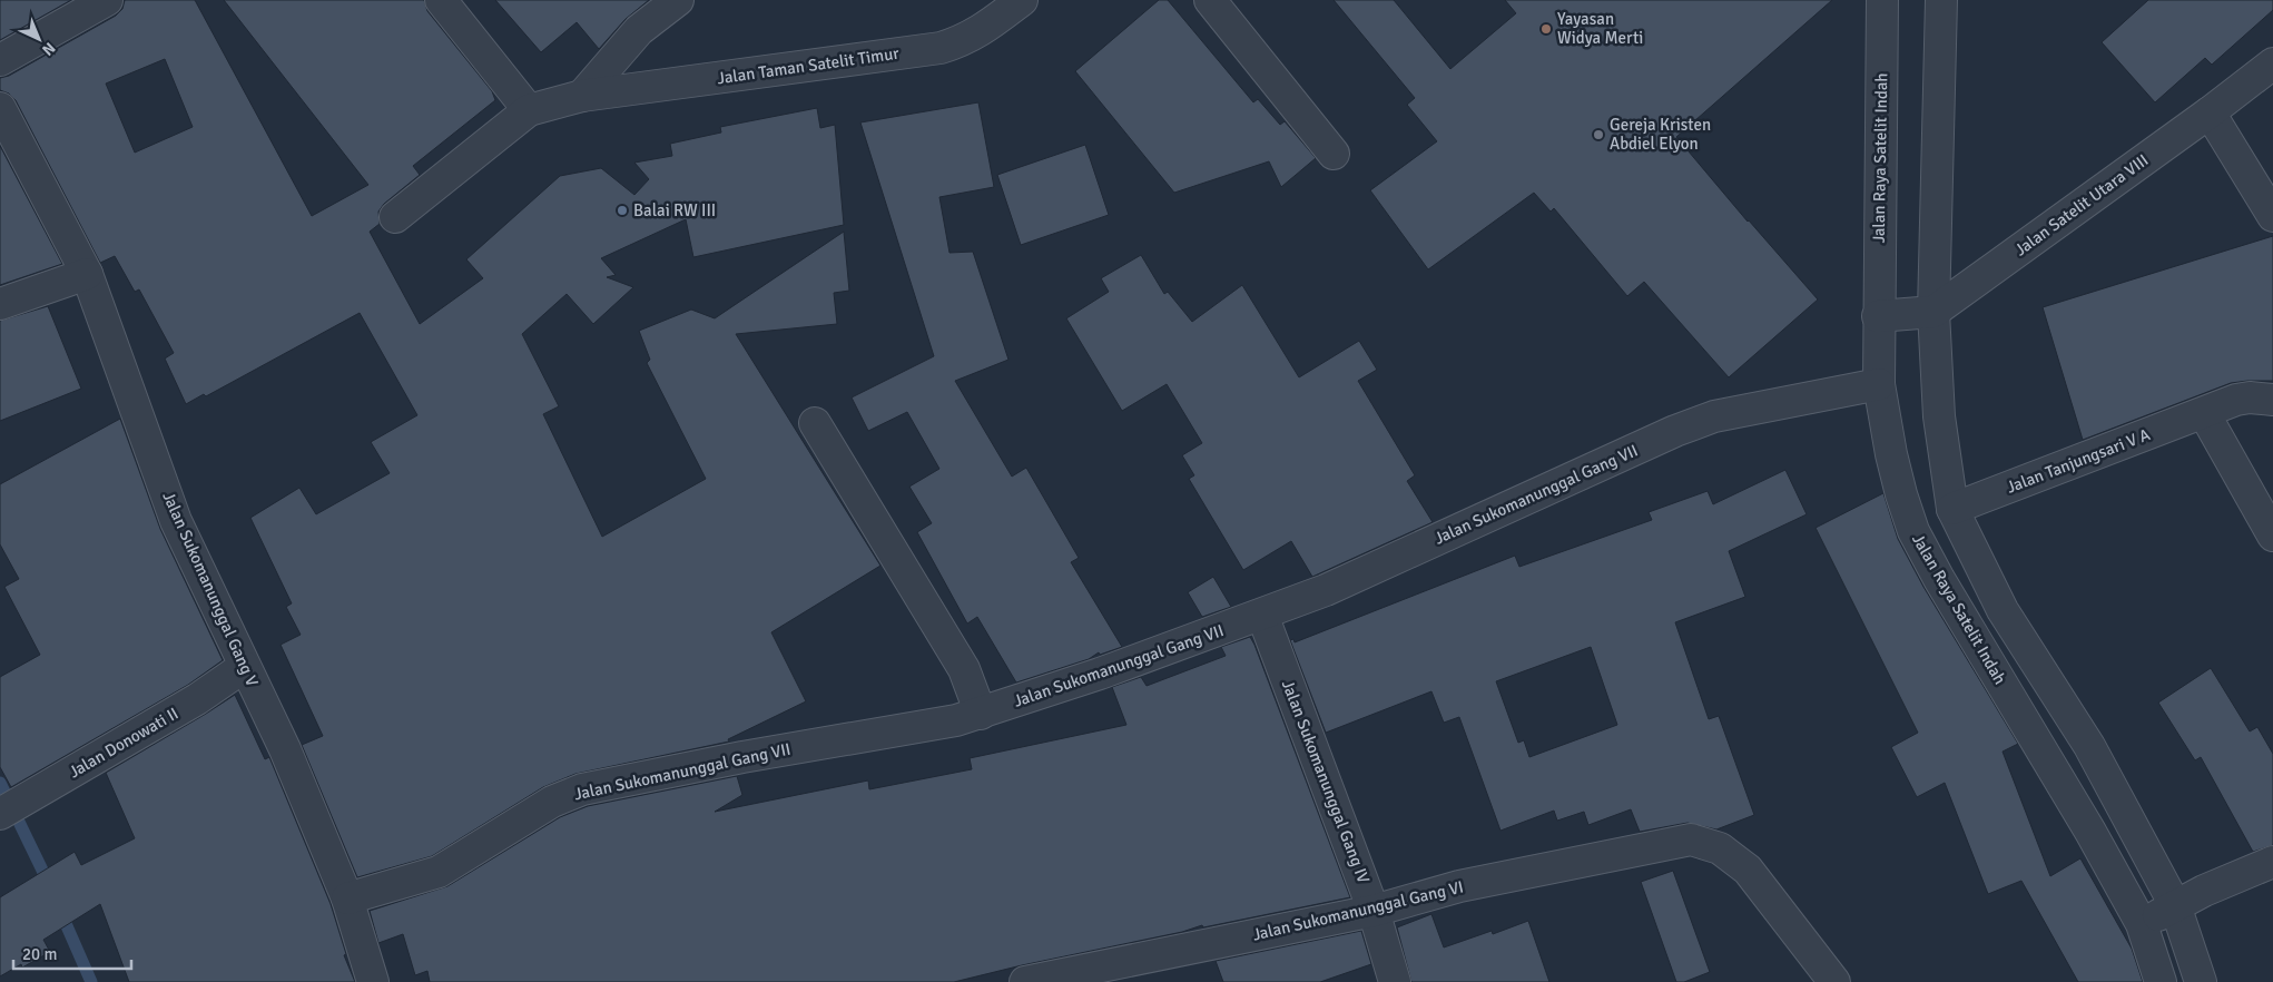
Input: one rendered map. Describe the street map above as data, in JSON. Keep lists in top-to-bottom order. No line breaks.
{"streets":{"street":["Jalan Taman Satelit Timur","Jalan Raya Satelit Indah","Jalan Satelit Utara VIII","Jalan Tanjungsari V A","Jalan Sukomanunggal Gang VII","Jalan Sukomanunggal Gang V","Jalan Donowati II","Jalan Sukomanunggal Gang IV","Jalan Sukomanunggal Gang VI"]},"crossings":[["Jalan Raya Satelit Indah","Jalan Sukomanunggal Gang VII"],["Jalan Sukomanunggal Gang VII","Jalan Sukomanunggal Gang V"],["Jalan Sukomanunggal Gang VII","Jalan Sukomanunggal Gang IV"],["Jalan Sukomanunggal Gang V","Jalan Donowati II"],["Jalan Sukomanunggal Gang IV","Jalan Sukomanunggal Gang VI"]],"places":["Yayasan Widya Merti","Gereja Kristen Abdiel Elyon","Balai RW III"],"scale_bar":"20 m","north":"bottom right"}
